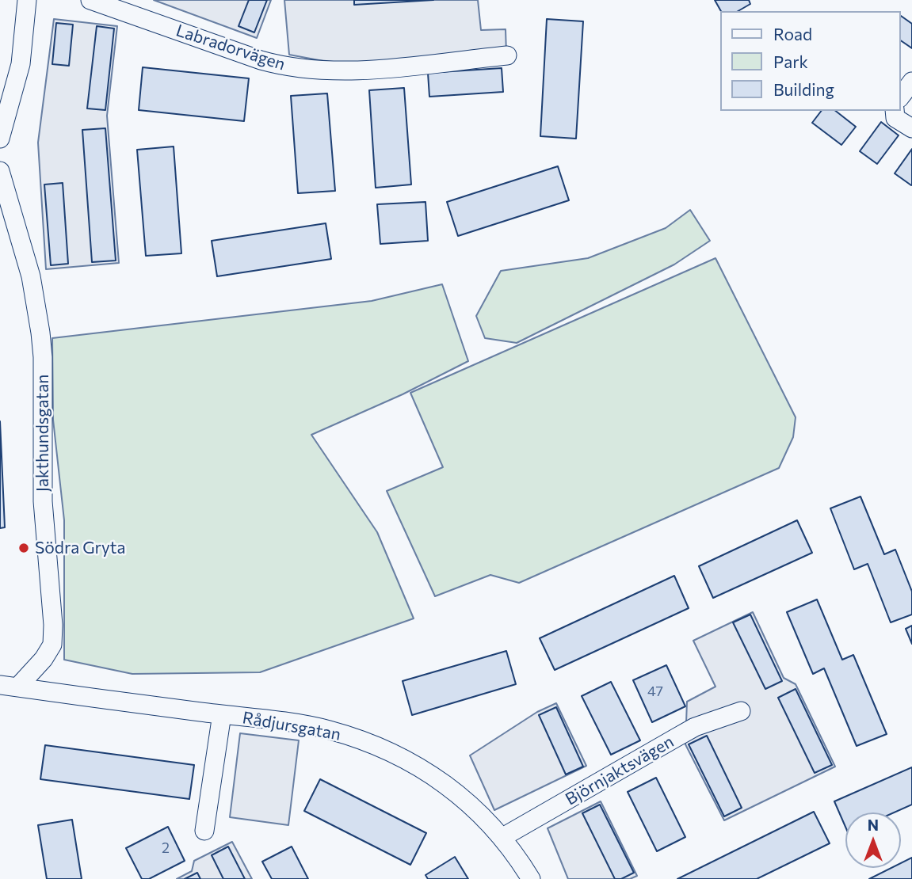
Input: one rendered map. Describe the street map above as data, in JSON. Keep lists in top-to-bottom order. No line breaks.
{"streets":{"street":["Labradorvägen","Jakthundsgatan","Rådjursgatan","Björnjaktsvägen"]},"crossings":[["Jakthundsgatan","Rådjursgatan"],["Rådjursgatan","Björnjaktsvägen"]],"places":["Södra Gryta"],"house_numbers":["47","2"],"legend":["Road","Park","Building"],"north":"top"}
